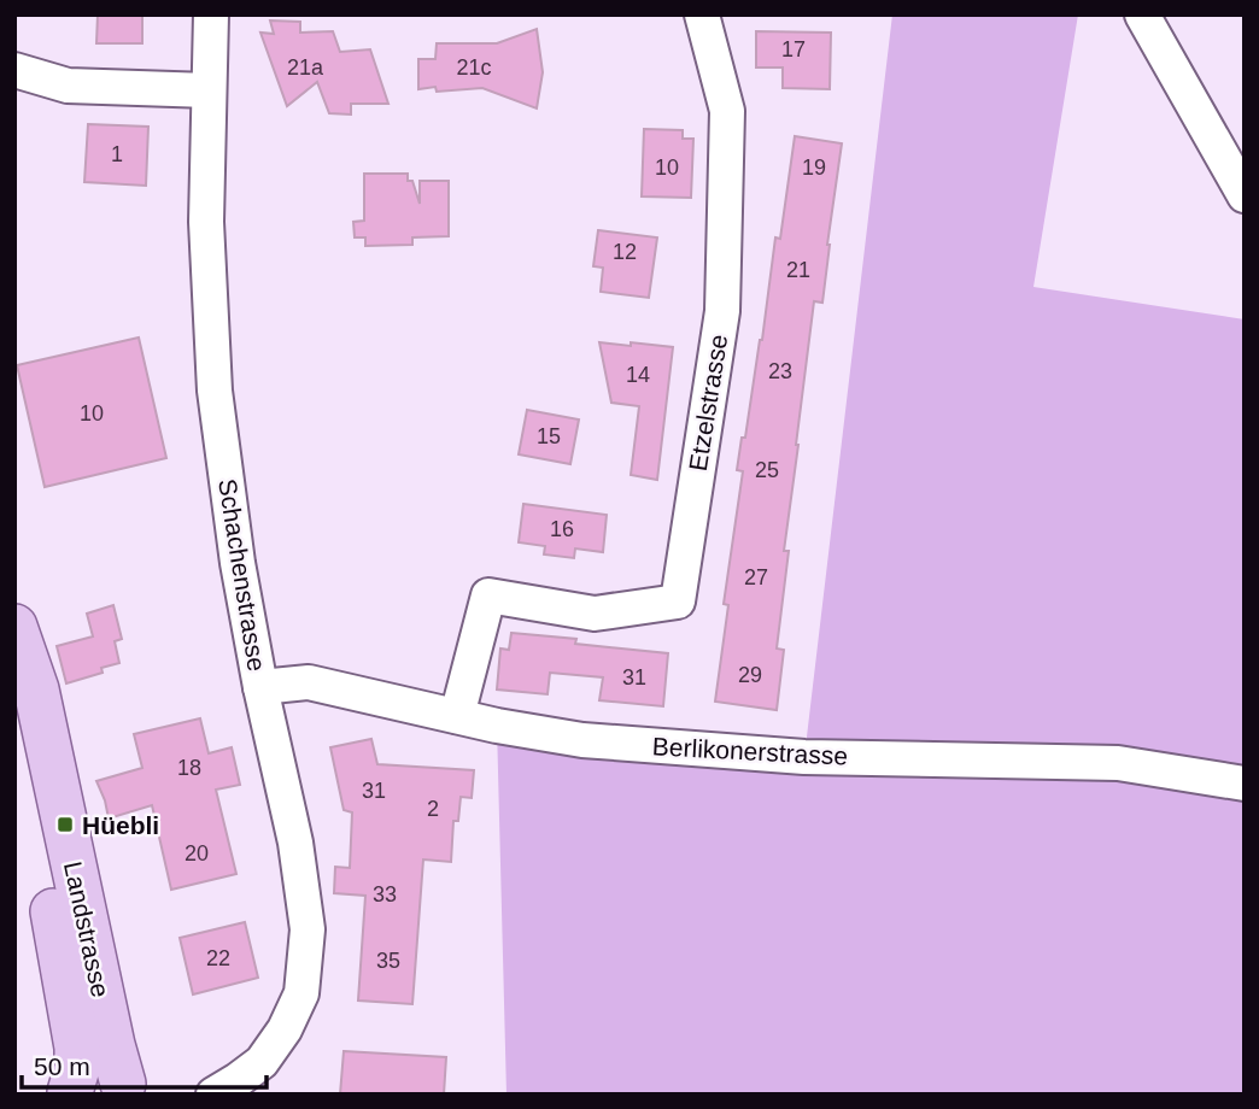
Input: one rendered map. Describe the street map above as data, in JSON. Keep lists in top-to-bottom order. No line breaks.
{"streets":{"main road":["Landstrasse"],"street":["Etzelstrasse","Schachenstrasse","Berlikonerstrasse"]},"crossings":[["Etzelstrasse","Berlikonerstrasse"],["Schachenstrasse","Berlikonerstrasse"]],"places":{"transit":["Hüebli"]},"house_numbers":["17","21a","21c","1","10","19","12","21","23","14","10","15","25","16","27","29","31","18","31","2","20","33","22","35"],"scale_bar":"50 m"}
